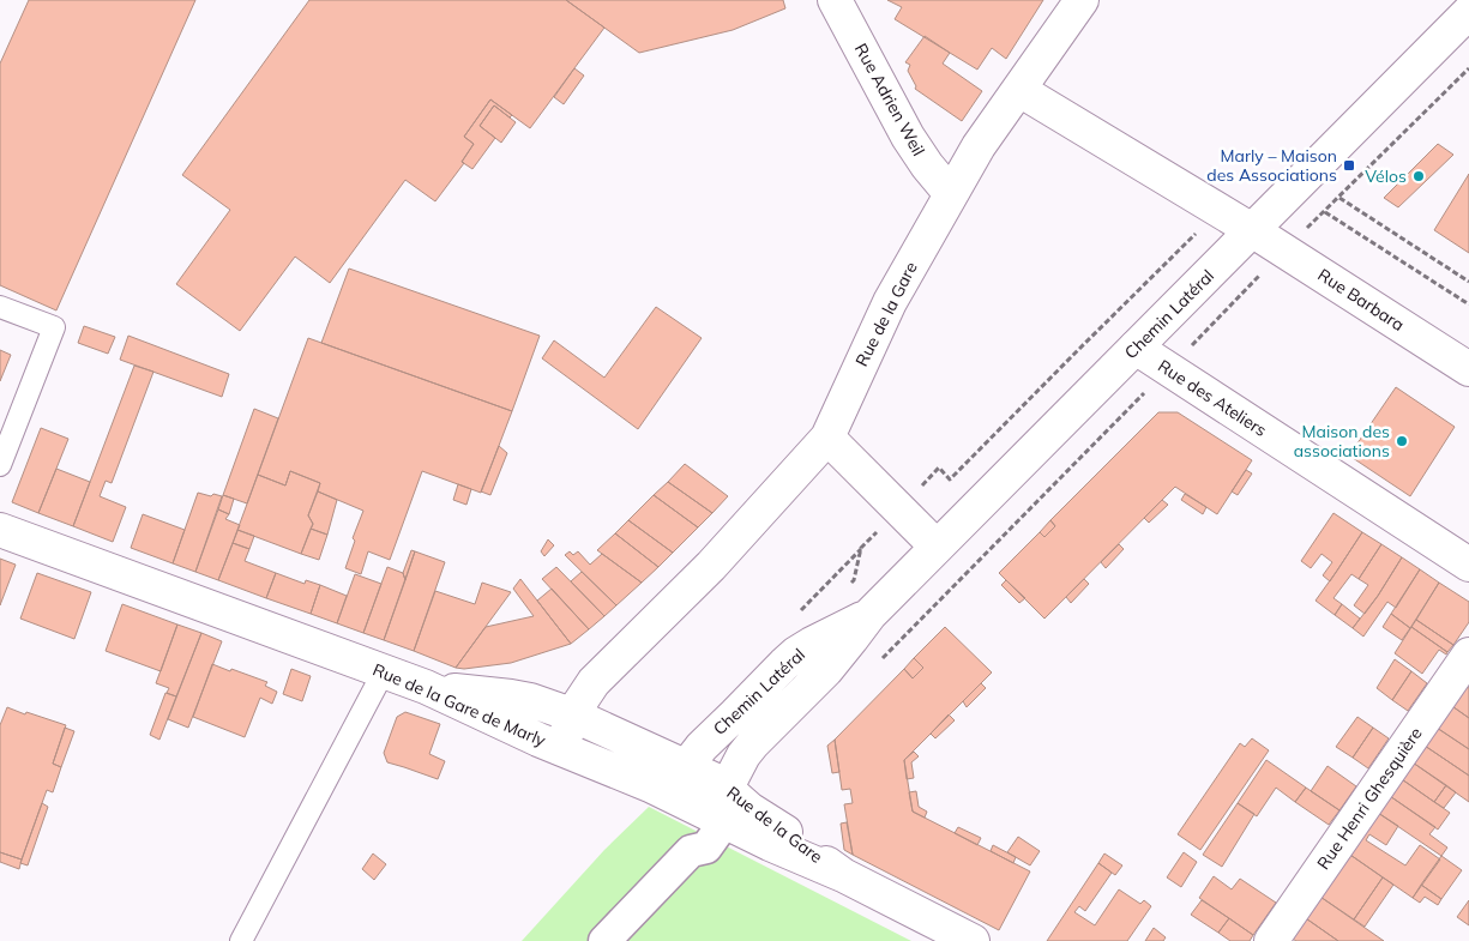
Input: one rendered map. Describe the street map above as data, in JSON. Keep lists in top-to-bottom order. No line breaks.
{"streets":{"street":["Rue Adrien Weil","Rue Barbara","Rue de la Gare","Chemin Latéral","Rue des Ateliers","Rue de la Gare de Marly","Rue Henri Ghesquière"]},"crossings":[["Rue Adrien Weil","Rue de la Gare"],["Rue Barbara","Rue de la Gare"],["Rue Barbara","Chemin Latéral"],["Rue de la Gare","Chemin Latéral"],["Rue de la Gare","Rue de la Gare de Marly"],["Chemin Latéral","Rue des Ateliers"],["Chemin Latéral","Rue de la Gare de Marly"]],"places":{"transit":["Marly – Maison des Associations"],"other":["Vélos","Maison des associations"]}}
